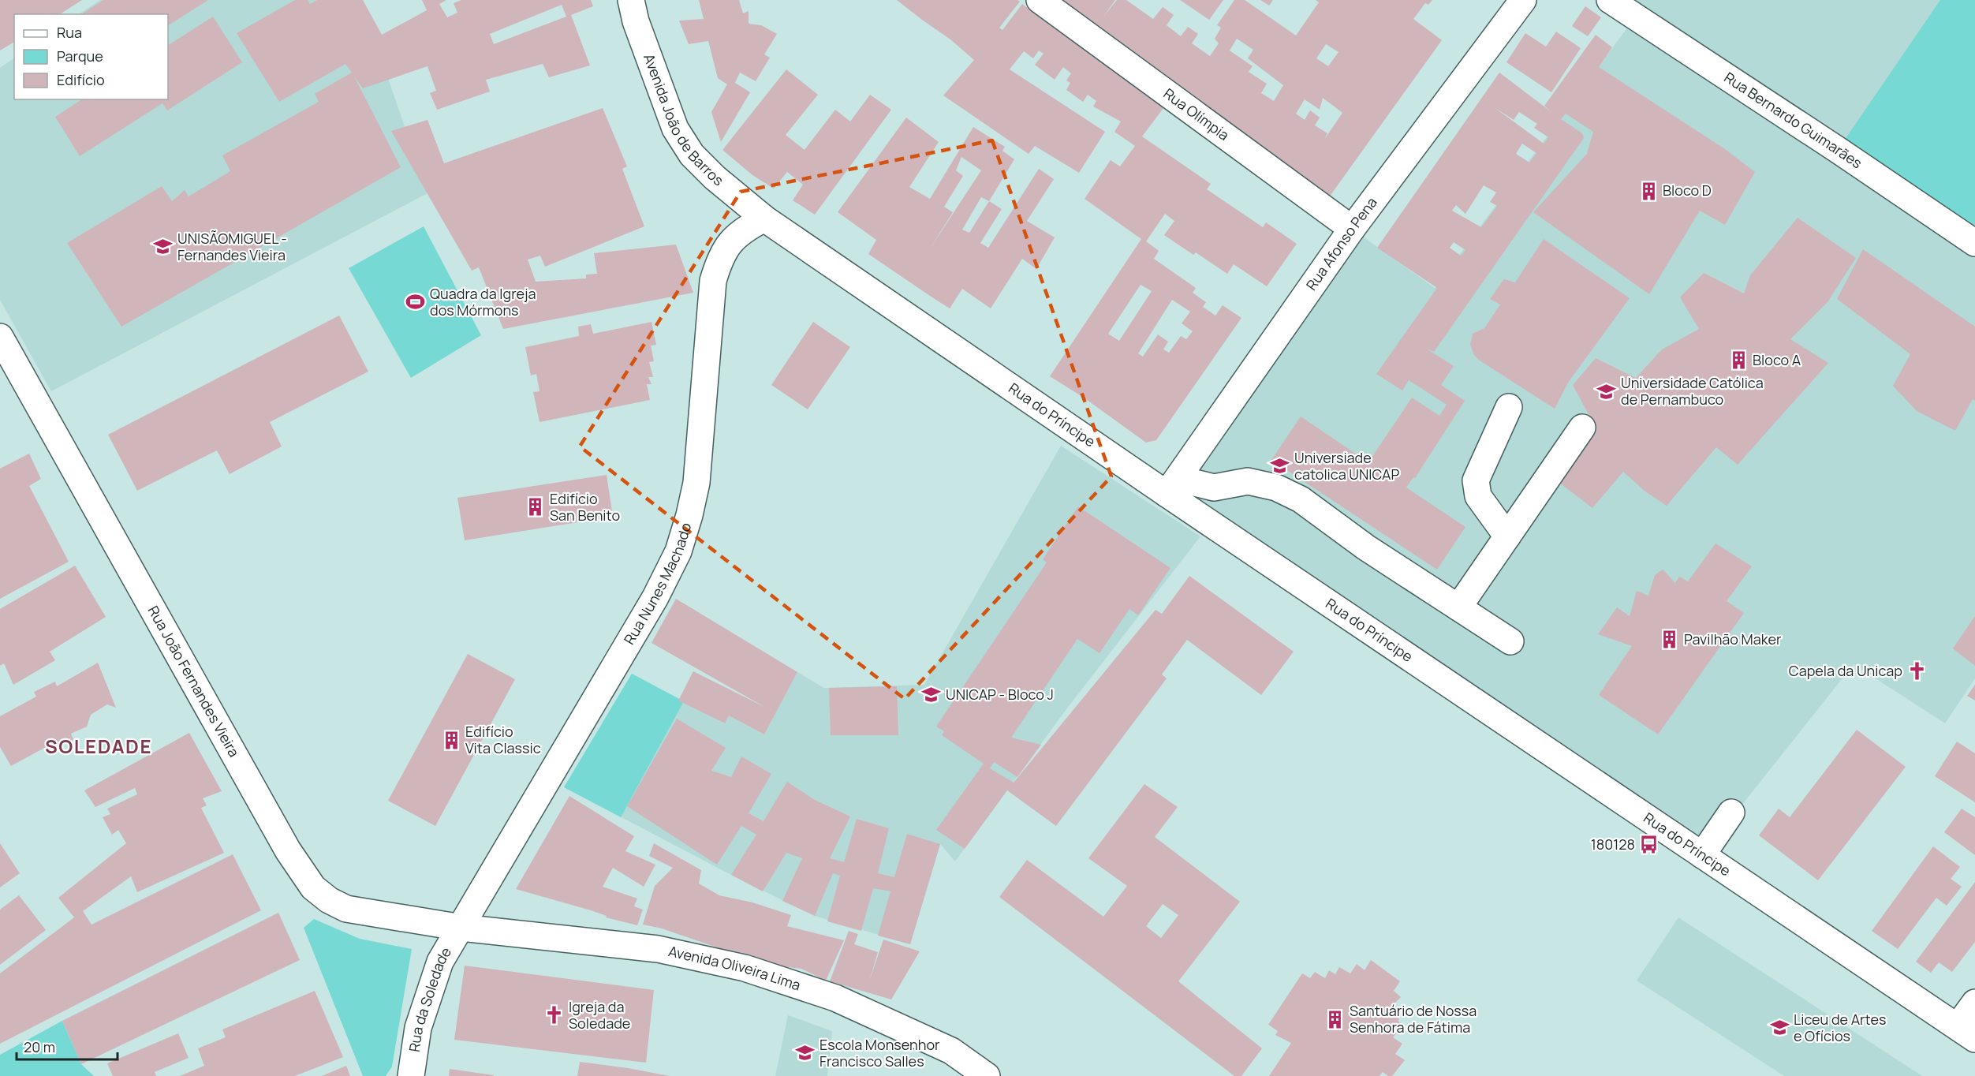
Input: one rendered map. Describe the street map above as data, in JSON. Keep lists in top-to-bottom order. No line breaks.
{"streets":{"street":["Rua Olímpia","Avenida João de Barros","Rua Bernardo Guimarães","Rua Afonso Pena","Rua do Príncipe","Rua Nunes Machado","Rua João Fernandes Vieira","Avenida Oliveira Lima","Rua da Soledade"]},"crossings":[["Rua Olímpia","Rua Afonso Pena"],["Avenida João de Barros","Rua do Príncipe"],["Avenida João de Barros","Rua Nunes Machado"],["Rua Afonso Pena","Rua do Príncipe"],["Rua do Príncipe","Rua Nunes Machado"],["Rua Nunes Machado","Rua João Fernandes Vieira"],["Rua Nunes Machado","Avenida Oliveira Lima"],["Rua Nunes Machado","Rua da Soledade"],["Rua João Fernandes Vieira","Avenida Oliveira Lima"],["Rua João Fernandes Vieira","Rua da Soledade"],["Avenida Oliveira Lima","Rua da Soledade"]],"districts":["SOLEDADE"],"places":{"building":["Bloco D","Bloco A","Edifício San Benito","Pavilhão Maker","Edifício Vita Classic","Santuário de Nossa Senhora de Fátima"],"school or university":["UNISÃOMIGUEL - Fernandes Vieira","Universidade Católica de Pernambuco","Universiade catolica UNICAP","UNICAP - Bloco J","Liceu de Artes e Ofícios","Escola Monsenhor Francisco Salles"],"sports":["Quadra da Igreja dos Mórmons"],"church":["Capela da Unicap","Igreja da Soledade"],"bus stop":["180128"]},"legend":["Rua","Parque","Edifício"],"scale_bar":"20 m"}
